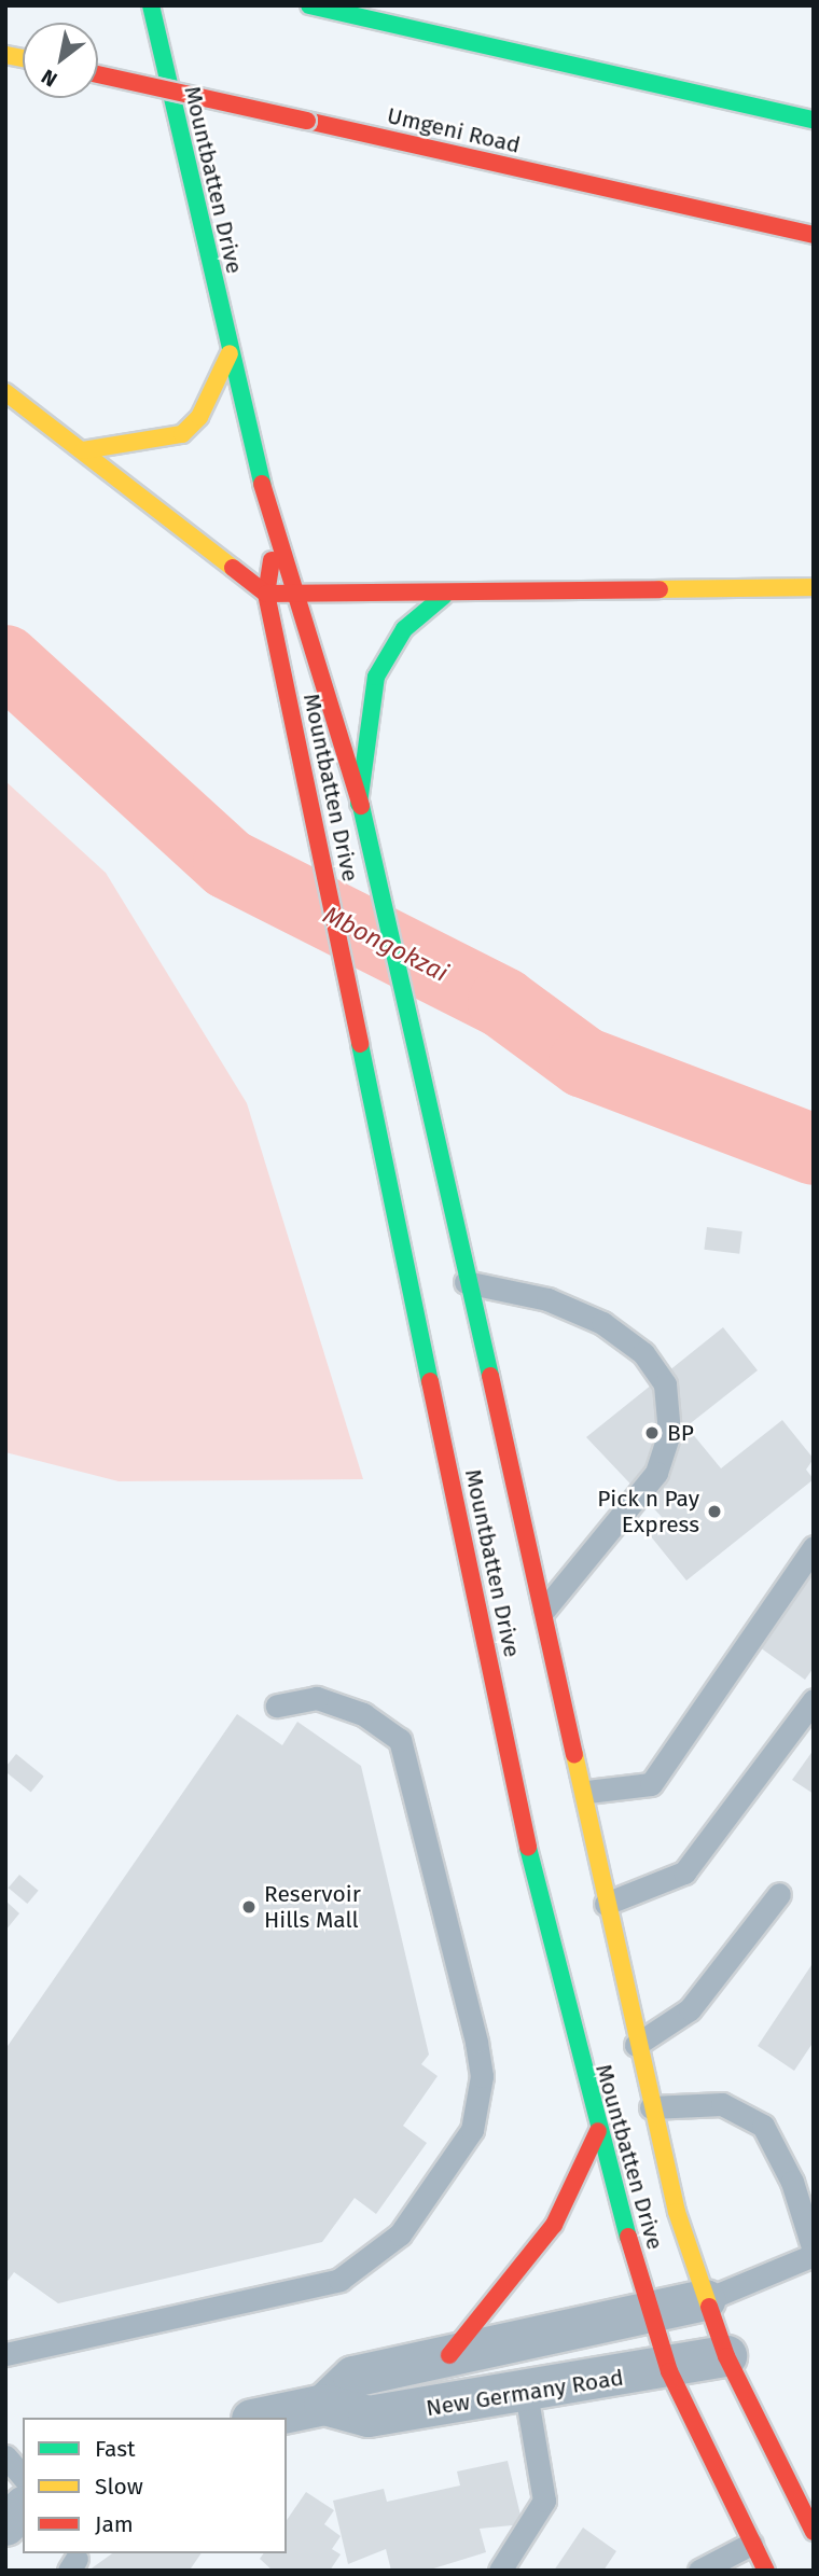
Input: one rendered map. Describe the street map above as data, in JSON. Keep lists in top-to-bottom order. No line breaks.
{"streets":{"main road":["Umgeni Road","Mountbatten Drive"],"street":["New Germany Road"]},"crossings":[["Mountbatten Drive","New Germany Road"]],"water":["Mbongokzai"],"places":["BP","Pick n Pay Express","Reservoir Hills Mall"],"legend":["Fast","Slow","Jam"],"north":"bottom left"}
